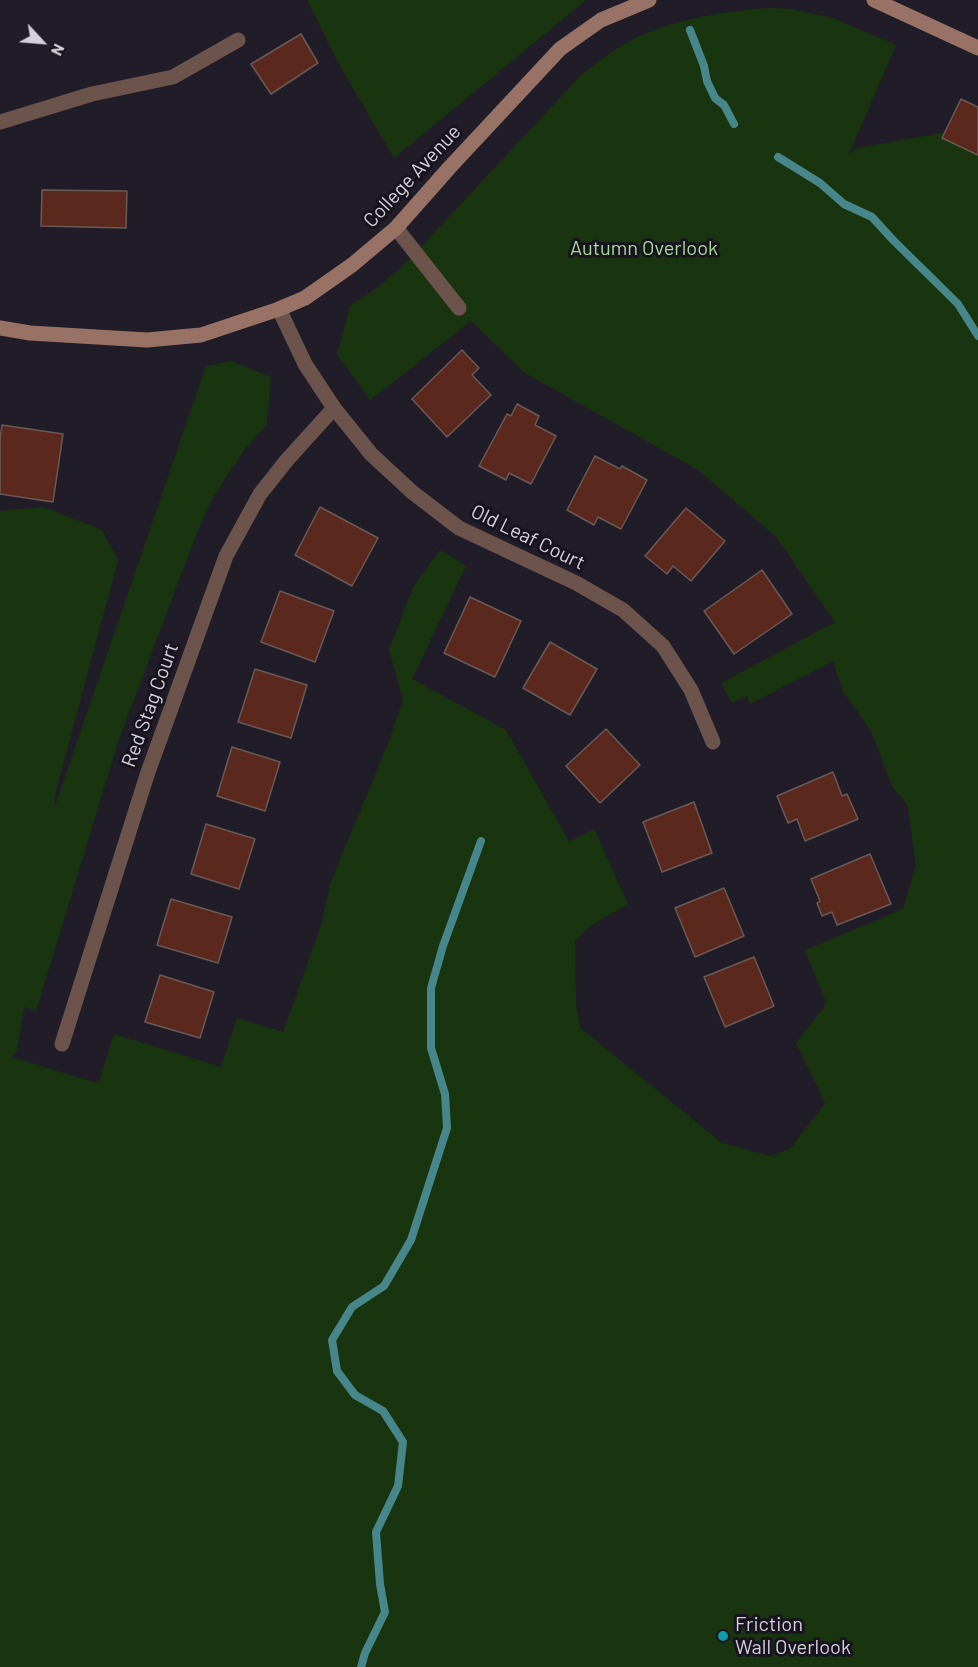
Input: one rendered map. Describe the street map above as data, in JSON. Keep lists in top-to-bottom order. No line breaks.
{"streets":{"street":["College Avenue","Old Leaf Court","Red Stag Court"]},"crossings":[["College Avenue","Old Leaf Court"],["Old Leaf Court","Red Stag Court"]],"parks":["Autumn Overlook"],"places":["Friction Wall Overlook"],"north":"bottom right"}
